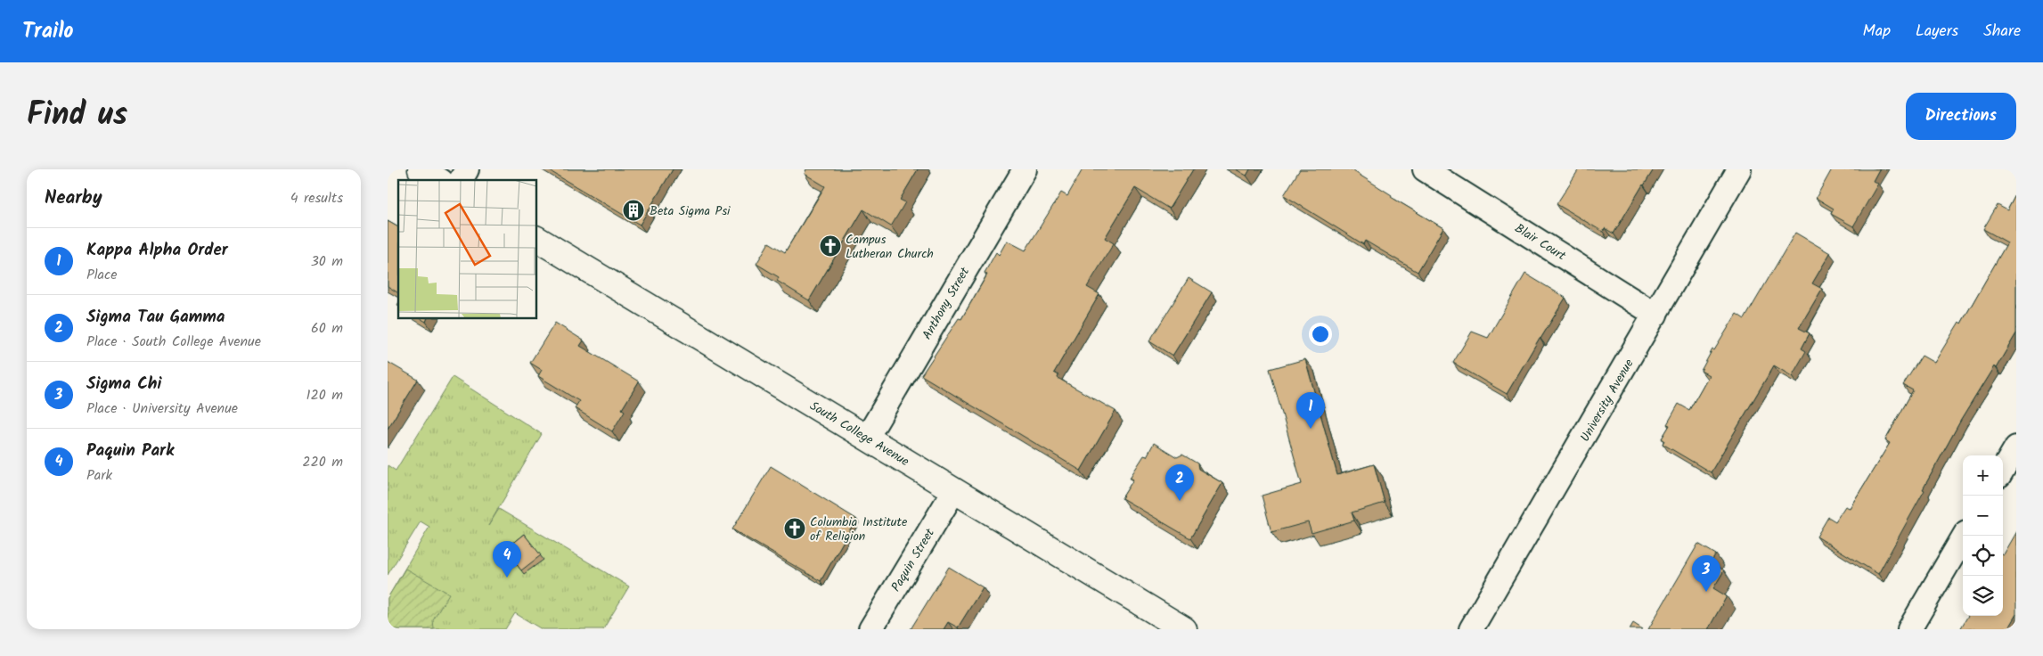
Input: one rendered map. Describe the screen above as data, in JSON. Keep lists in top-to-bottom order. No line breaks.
{"streets":{"main road":["South College Avenue"],"street":["Blair Court","Anthony Street","University Avenue","Paquin Street"]},"crossings":[["Blair Court","University Avenue"],["Anthony Street","South College Avenue"],["South College Avenue","Paquin Street"]],"places":{"building":["Beta Sigma Psi"],"church":["Campus Lutheran Church","Columbia Institute of Religion"]},"page":{"header":"Trailo","nav":["Map","Layers","Share"],"title":"Find us","buttons":"Directions","heading":["Nearby","4 results"],"list":[{"mark":"1","name":"Kappa Alpha Order","note":"Place","value":"30 m"},{"mark":"2","name":"Sigma Tau Gamma","note":"Place · South College Avenue","value":"60 m"},{"mark":"3","name":"Sigma Chi","note":"Place · University Avenue","value":"120 m"},{"mark":"4","name":"Paquin Park","note":"Park","value":"220 m"}],"pins":["1","2","4","3"],"map_buttons":["+","−"]}}
